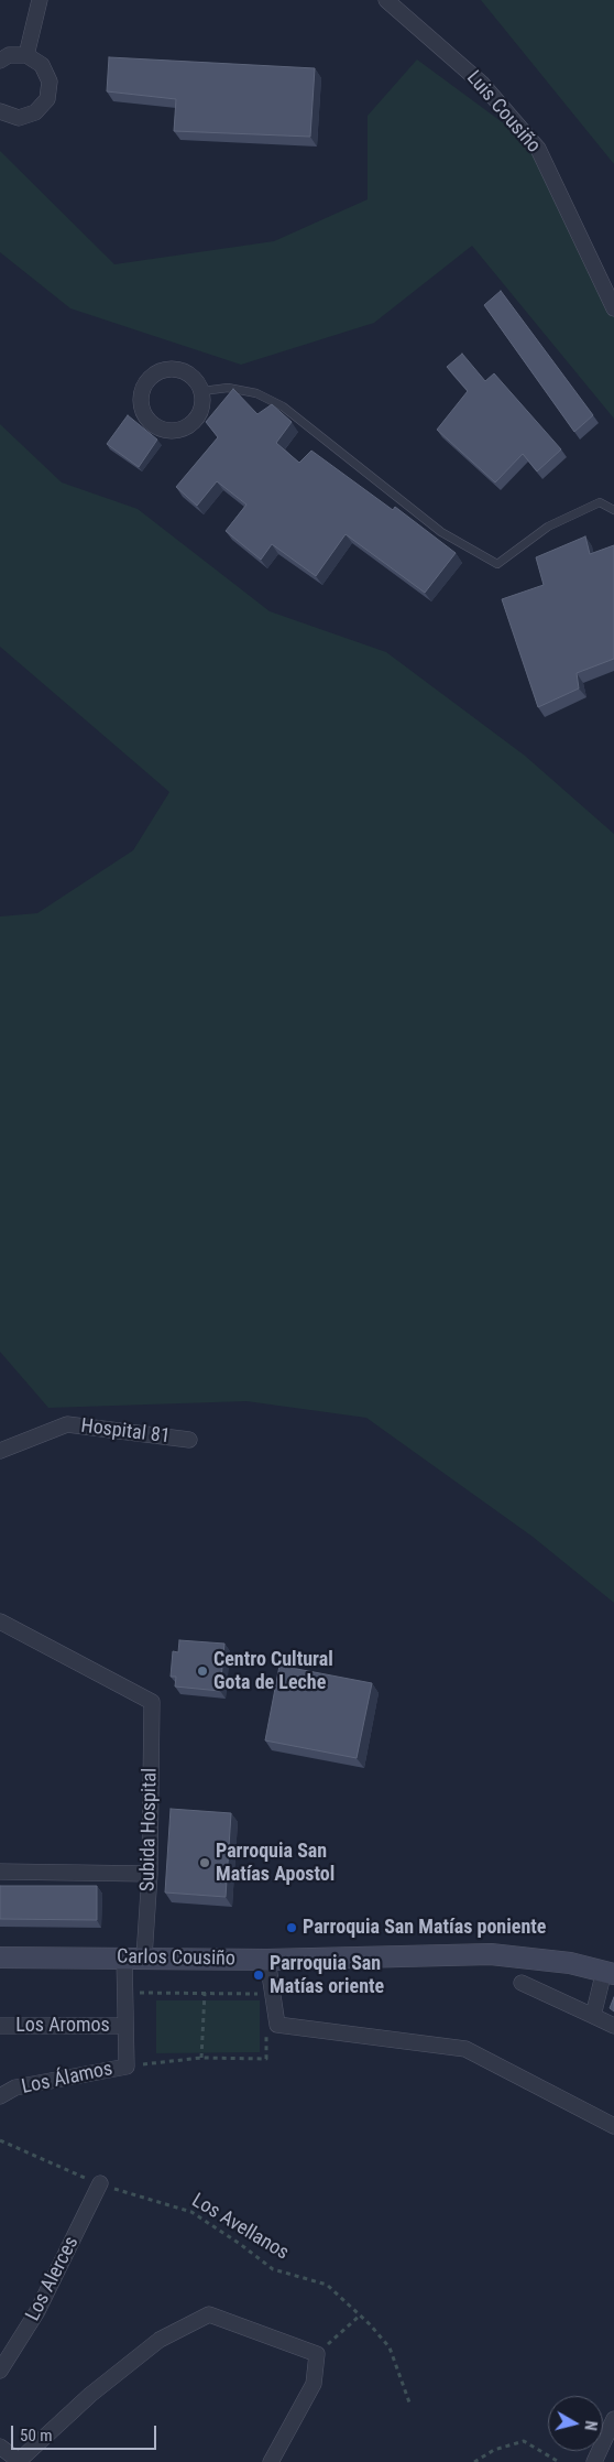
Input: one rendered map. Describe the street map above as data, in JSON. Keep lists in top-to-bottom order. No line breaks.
{"streets":{"main road":["Carlos Cousiño"],"street":["Luis Cousiño","Hospital 81","Subida Hospital","Los Aromos","Los Álamos","Los Alerces"],"path":["Los Avellanos"]},"crossings":[["Subida Hospital","Carlos Cousiño"],["Subida Hospital","Los Álamos"],["Carlos Cousiño","Los Álamos"],["Los Aromos","Los Álamos"],["Los Avellanos","Los Alerces"]],"places":["Centro Cultural Gota de Leche","Parroquia San Matías Apostol","Parroquia San Matías poniente","Parroquia San Matías oriente"],"scale_bar":"50 m","north":"right"}
